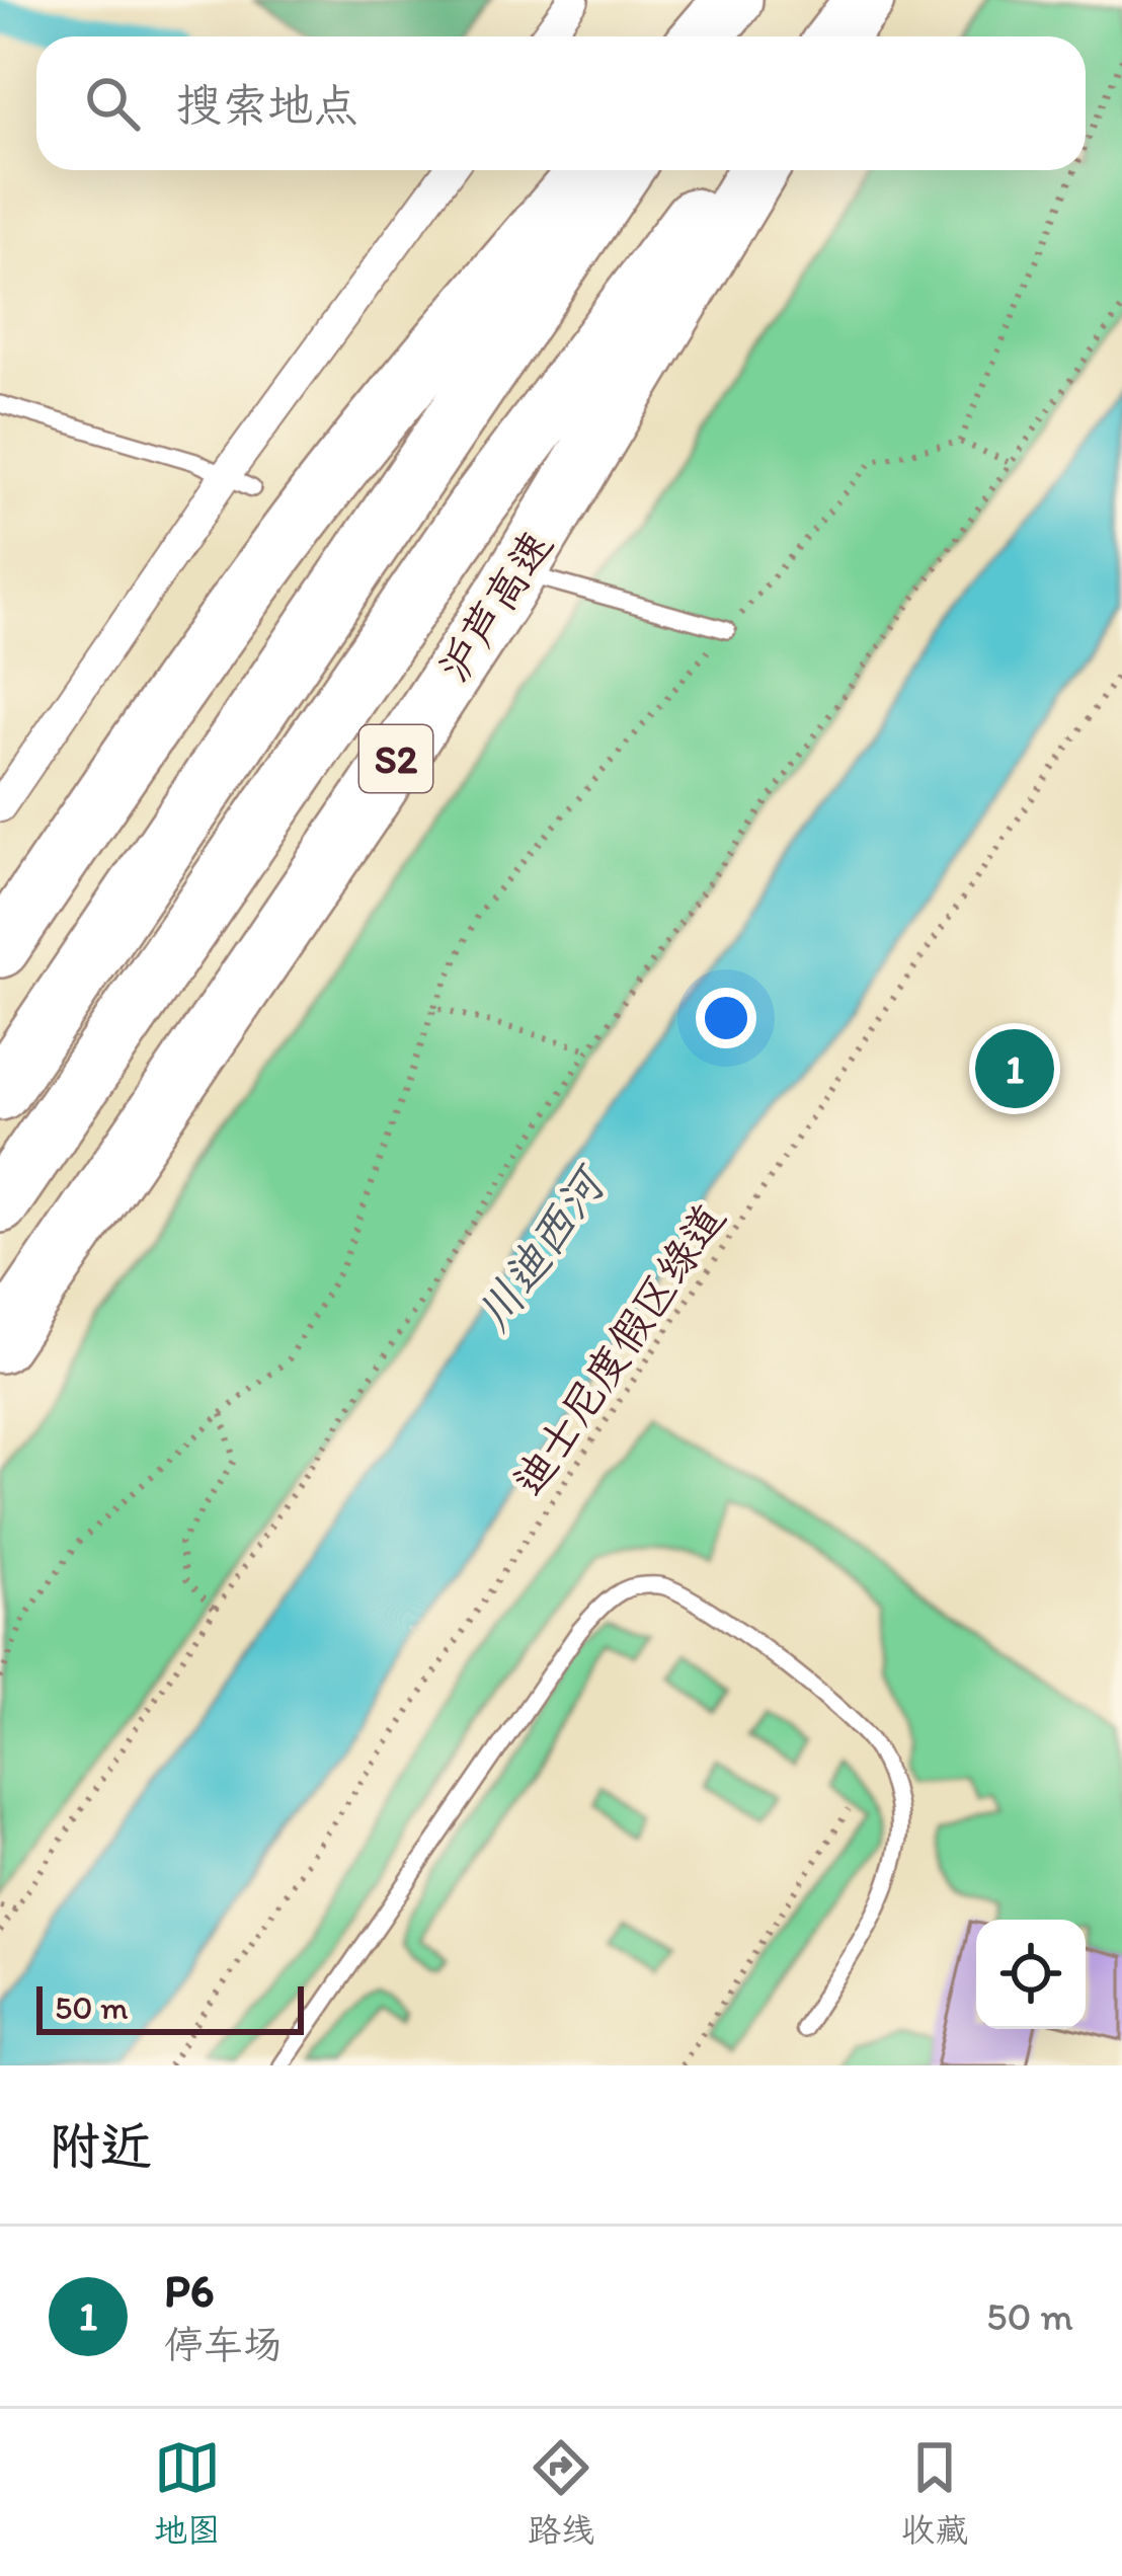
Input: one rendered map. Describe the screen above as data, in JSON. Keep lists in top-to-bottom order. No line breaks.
{"streets":{"highway":["沪芦高速","S2"],"path":["迪士尼度假区绿道"]},"water":["川迪西河"],"scale_bar":"50 m","page":{"search":"搜索地点","pins":"1","scale":"50 m","heading":"附近","list":[{"mark":"1","name":"P6","note":"停车场","value":"50 m"}],"nav":["地图","路线","收藏"]}}
